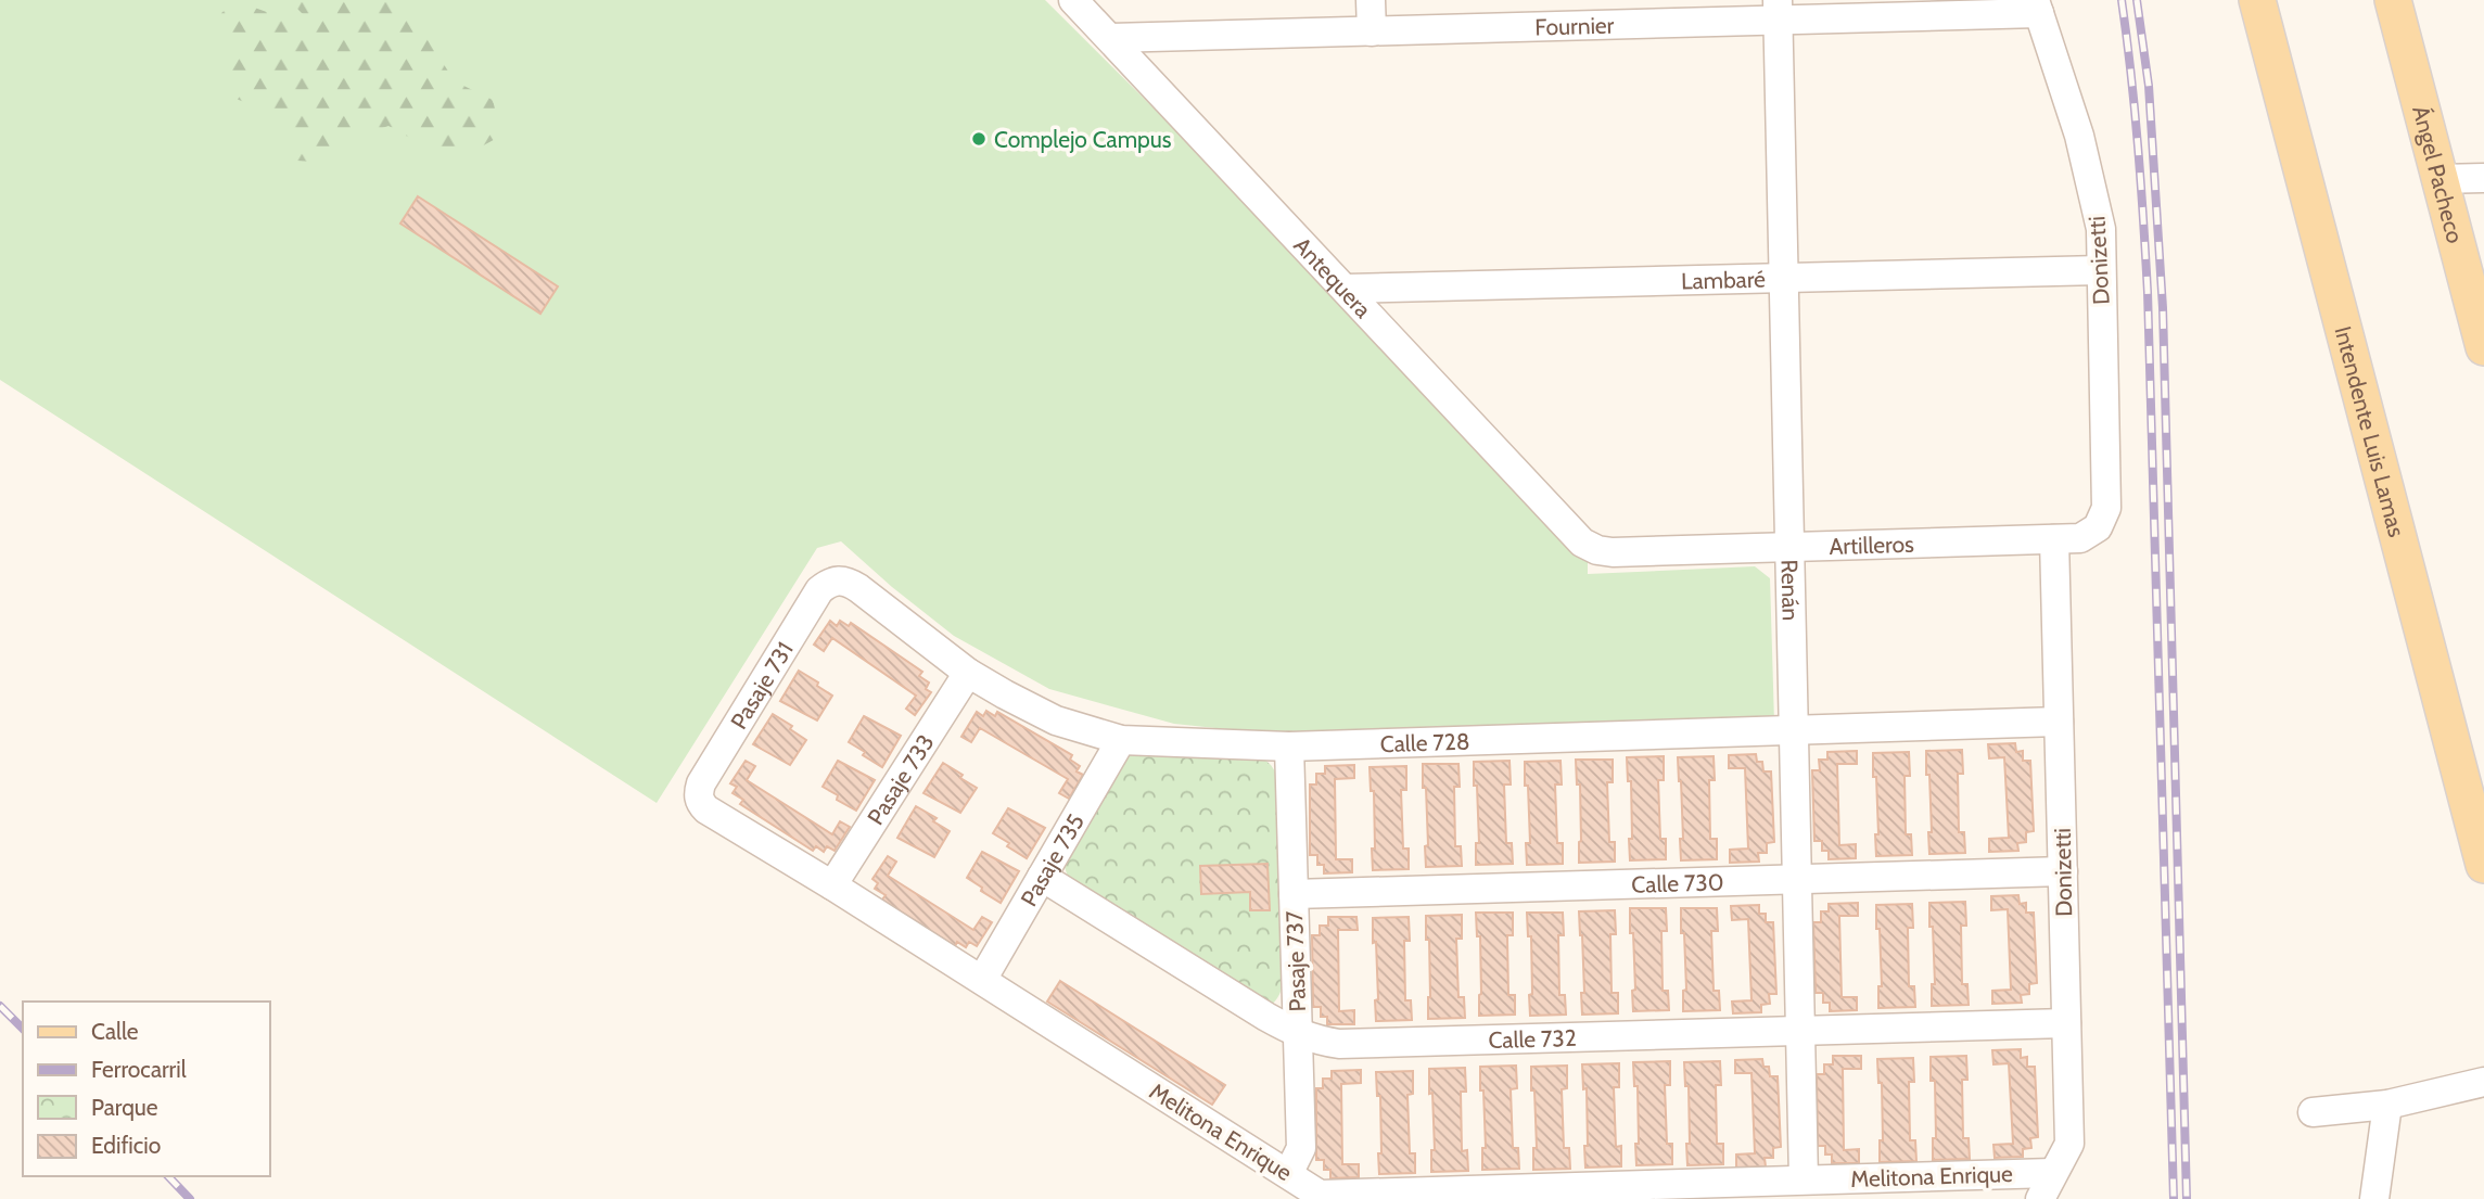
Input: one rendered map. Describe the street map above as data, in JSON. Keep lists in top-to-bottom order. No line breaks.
{"streets":{"main road":["Ángel Pacheco","Intendente Luis Lamas"],"street":["Fournier","Donizetti","Antequera","Lambaré","Artilleros","Renán","Pasaje 731","Calle 728","Pasaje 733","Pasaje 735","Calle 730","Pasaje 737","Calle 732","Melitona Enrique"]},"crossings":[["Fournier","Donizetti"],["Fournier","Antequera"],["Fournier","Renán"],["Donizetti","Lambaré"],["Donizetti","Artilleros"],["Donizetti","Calle 728"],["Donizetti","Calle 730"],["Donizetti","Calle 732"],["Donizetti","Melitona Enrique"],["Antequera","Lambaré"],["Antequera","Artilleros"],["Lambaré","Renán"],["Artilleros","Renán"],["Renán","Calle 728"],["Renán","Calle 730"],["Renán","Calle 732"],["Renán","Melitona Enrique"],["Pasaje 731","Calle 728"],["Pasaje 731","Melitona Enrique"],["Calle 728","Pasaje 733"],["Calle 728","Pasaje 735"],["Calle 728","Pasaje 737"],["Pasaje 733","Melitona Enrique"],["Pasaje 735","Calle 732"],["Pasaje 735","Melitona Enrique"],["Calle 730","Pasaje 737"],["Pasaje 737","Calle 732"],["Pasaje 737","Melitona Enrique"]],"places":["Complejo Campus"],"legend":["Calle","Ferrocarril","Parque","Edificio"]}
